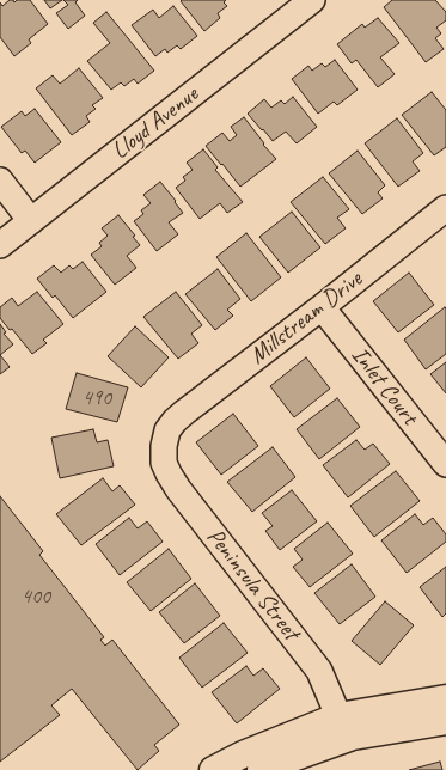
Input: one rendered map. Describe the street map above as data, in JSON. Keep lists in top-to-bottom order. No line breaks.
{"streets":{"street":["Lloyd Avenue","Millstream Drive","Inlet Court","Peninsula Street"]},"crossings":[["Millstream Drive","Inlet Court"],["Millstream Drive","Peninsula Street"]],"house_numbers":["490","400"]}
